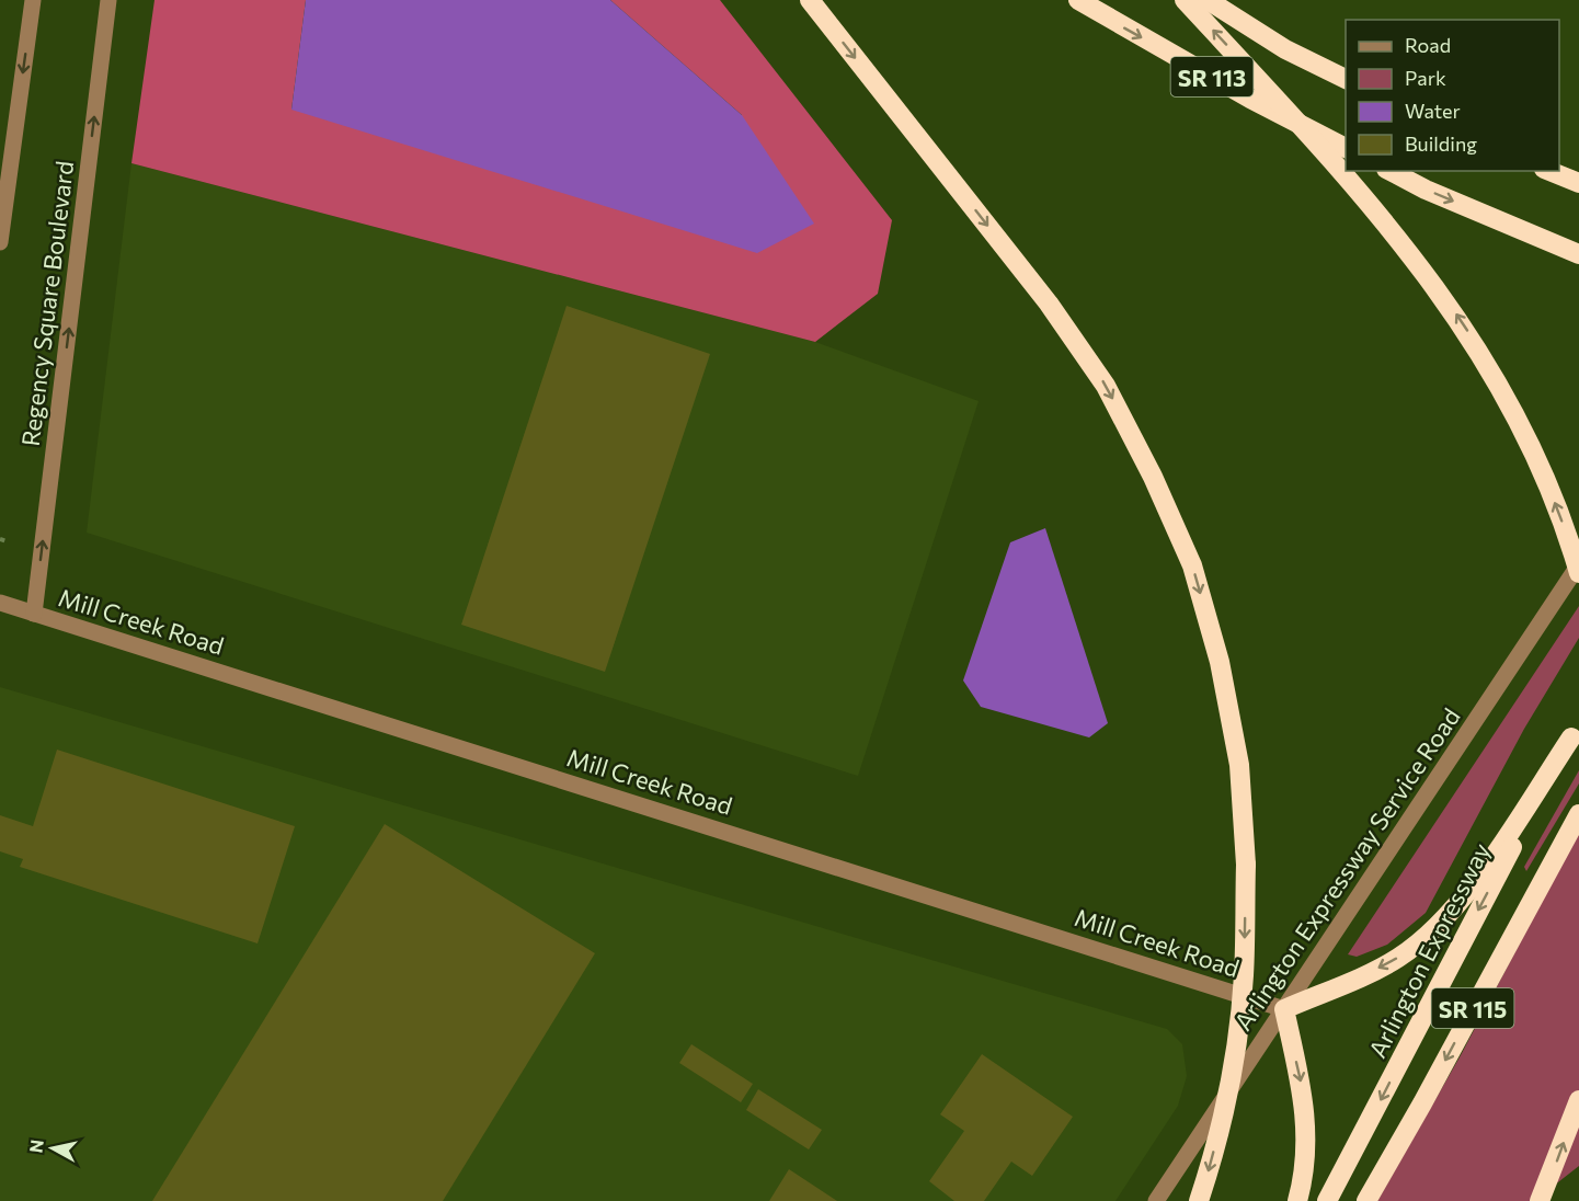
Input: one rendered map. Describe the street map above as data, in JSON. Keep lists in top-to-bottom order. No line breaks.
{"streets":{"highway":["SR 113","Arlington Expressway","SR 115"],"street":["Regency Square Boulevard","Mill Creek Road","Arlington Expressway Service Road"]},"crossings":[["Regency Square Boulevard","Mill Creek Road"],["Mill Creek Road","Arlington Expressway Service Road"]],"legend":["Road","Park","Water","Building"],"north":"left"}
